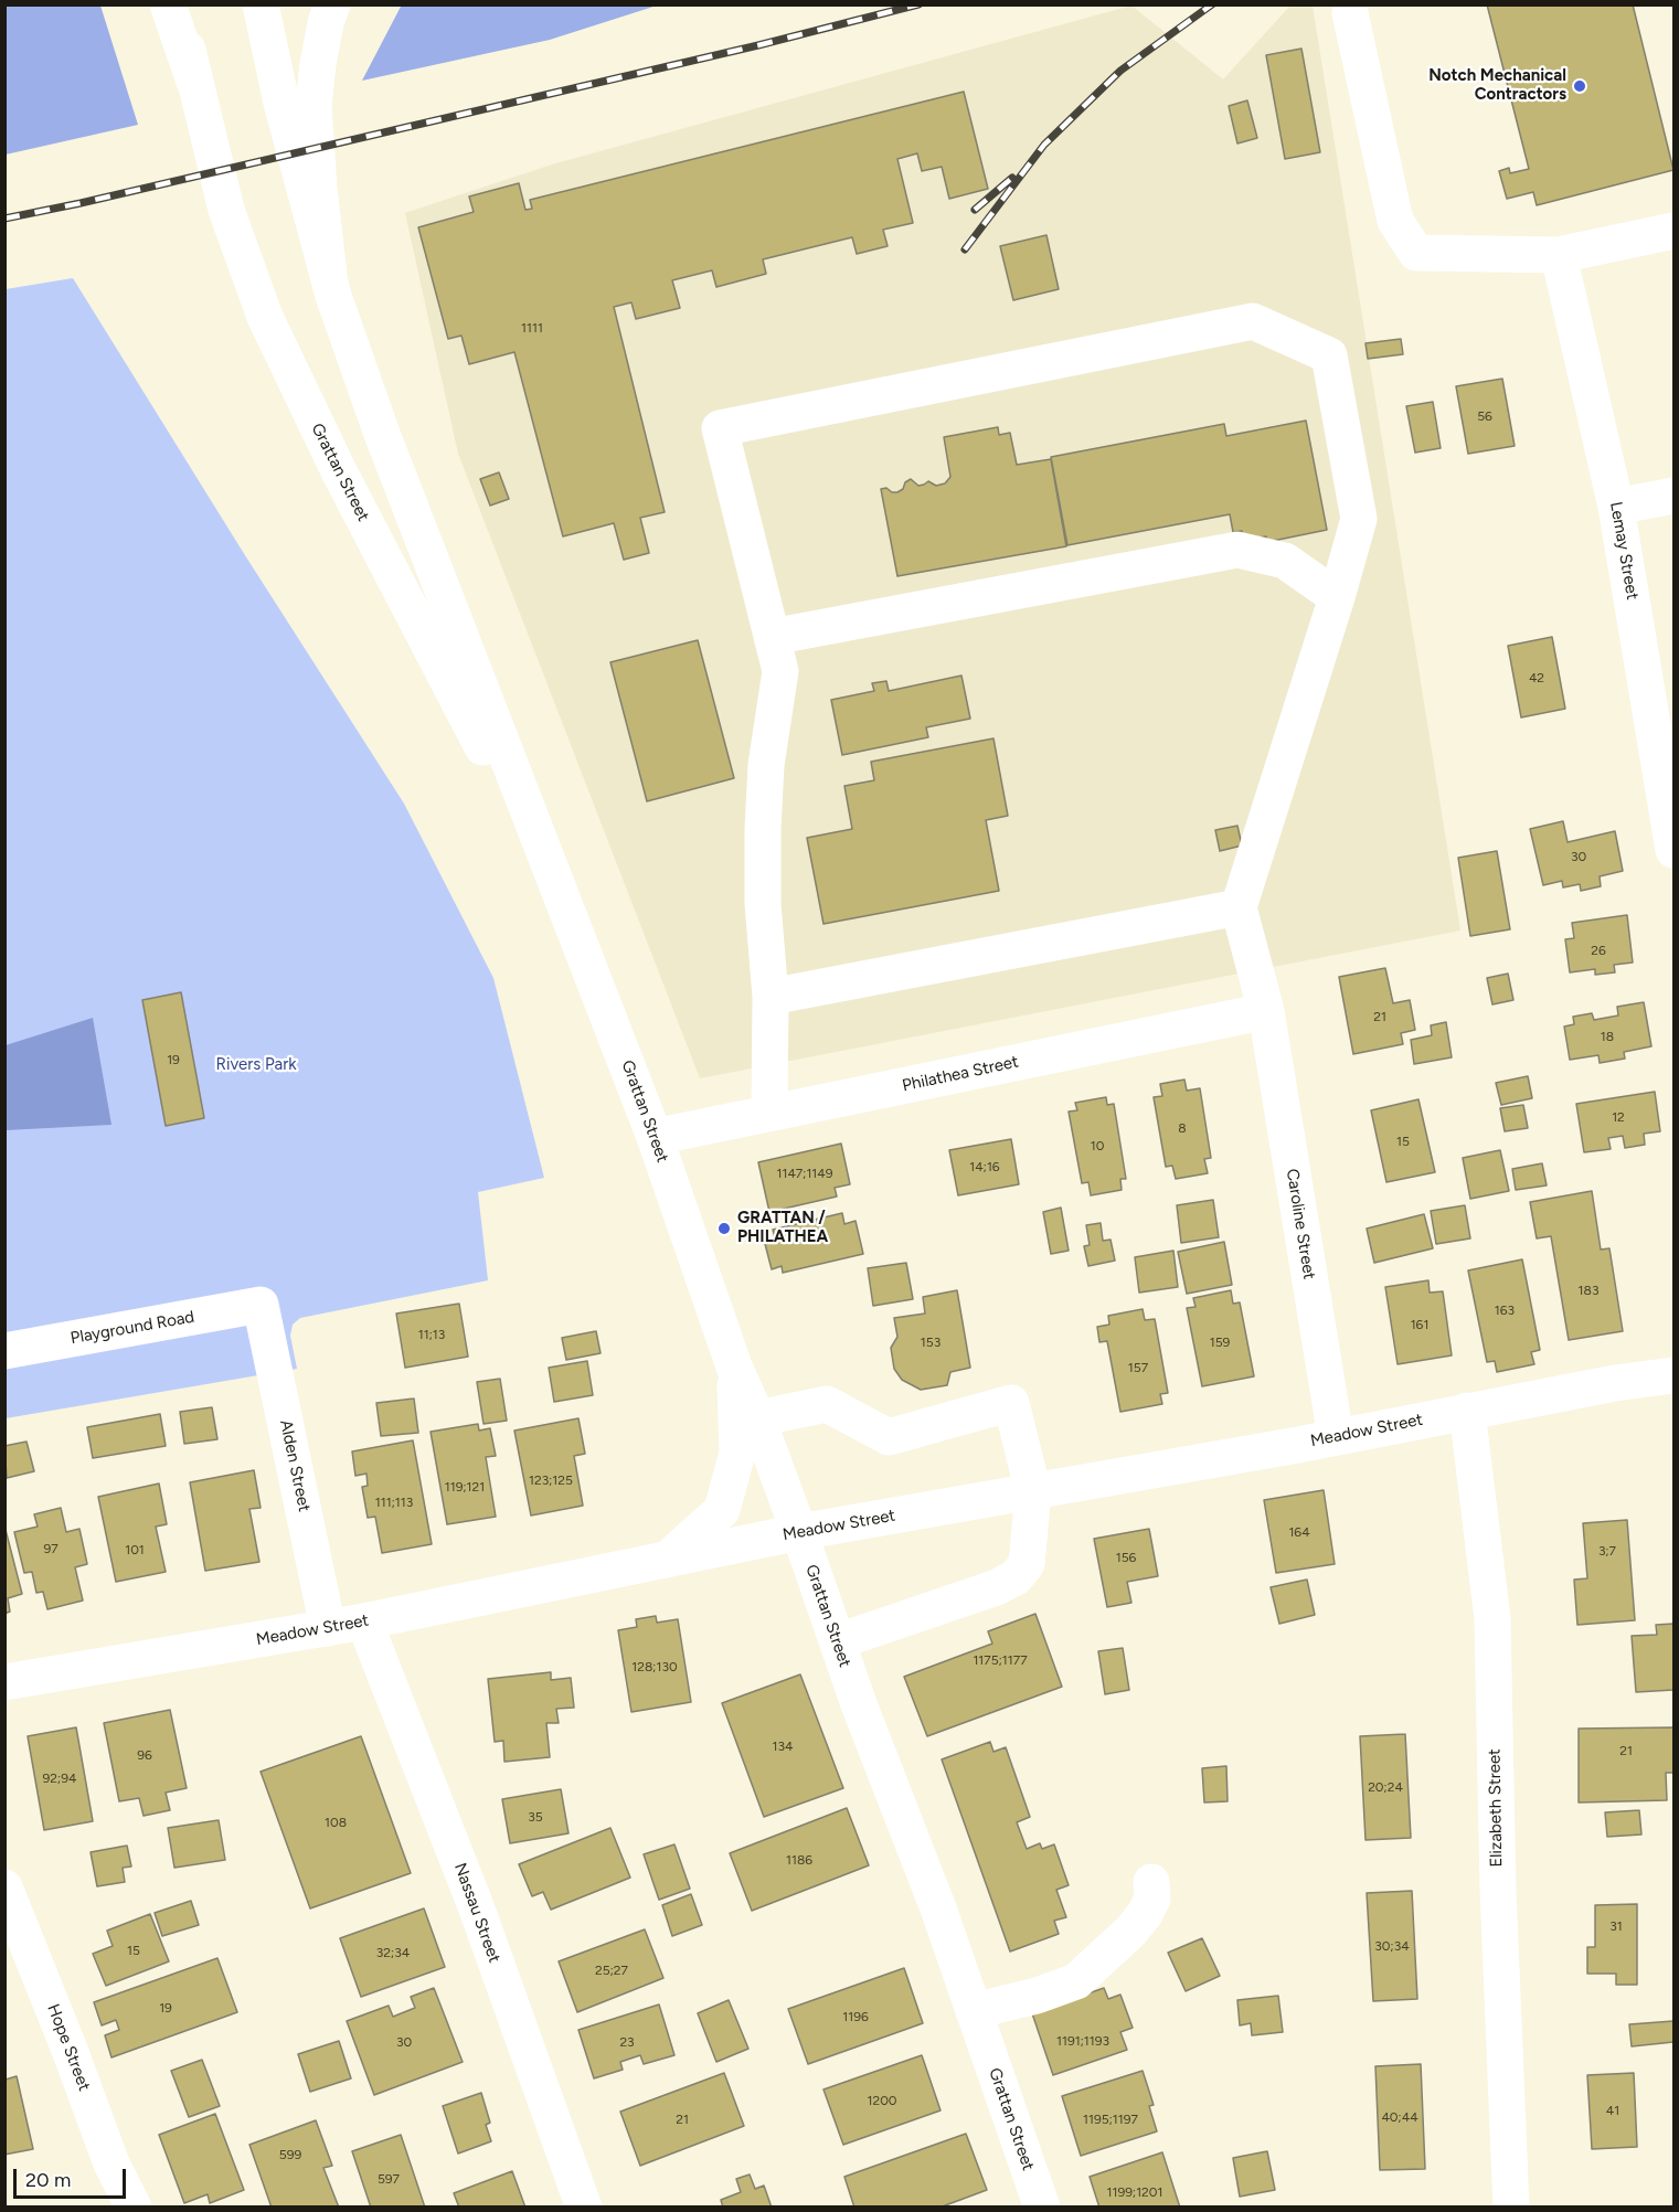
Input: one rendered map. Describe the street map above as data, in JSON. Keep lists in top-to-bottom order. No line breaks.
{"streets":{"main road":["Grattan Street","Lemay Street","Philathea Street","Caroline Street","Playground Road","Meadow Street","Alden Street","Elizabeth Street","Nassau Street","Hope Street"]},"crossings":[["Grattan Street","Philathea Street"],["Grattan Street","Meadow Street"],["Philathea Street","Caroline Street"],["Caroline Street","Meadow Street"],["Playground Road","Alden Street"],["Meadow Street","Alden Street"],["Meadow Street","Elizabeth Street"],["Meadow Street","Nassau Street"]],"parks":["Rivers Park"],"places":["Notch Mechanical Contractors","GRATTAN / PHILATHEA"],"house_numbers":["1111","56","42","30","26","21","18","19","12","8","15","10","14;16","1147;1149","183","163","161","11;13","153","159","157","123;125","119;121","111;113","164","97","101","3;7","156","1175;1177","128;130","134","21","96","92;94","20;24","35","108","1186","31","30;34","15","32;34","25;27","19","1196","1191;1193","30","23","1200","41","40;44","21","1195;1197","599","597","1199;1201"],"scale_bar":"20 m"}
